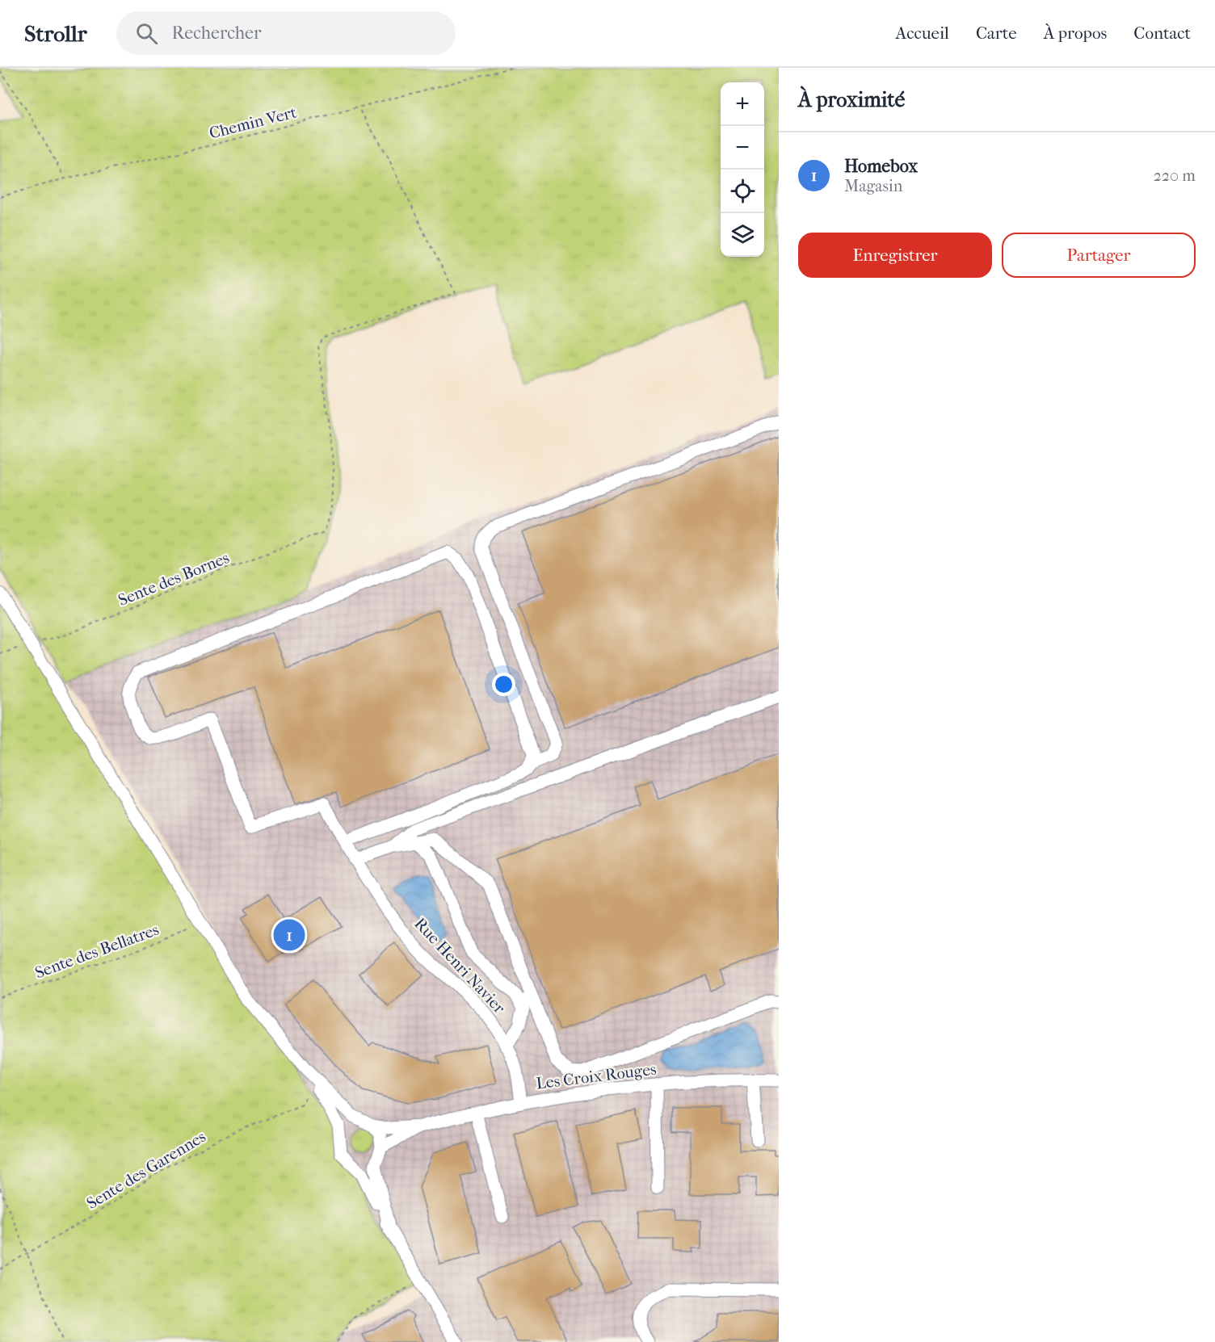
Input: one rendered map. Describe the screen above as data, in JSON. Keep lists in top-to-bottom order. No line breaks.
{"streets":{"street":["Rue Henri Navier","Les Croix Rouges"],"path":["Chemin Vert","Sente des Bornes","Sente des Bellatres","Sente des Garennes"]},"crossings":[["Chemin Vert","Sente des Bornes"],["Rue Henri Navier","Les Croix Rouges"]],"page":{"header":"Strollr","search":"Rechercher","nav":["Accueil","Carte","À propos","Contact"],"heading":"À proximité","map_buttons":["+","−"],"list":[{"mark":"1","name":"Homebox","note":"Magasin","value":"220 m"}],"buttons":["Enregistrer","Partager"],"pins":"1"}}
